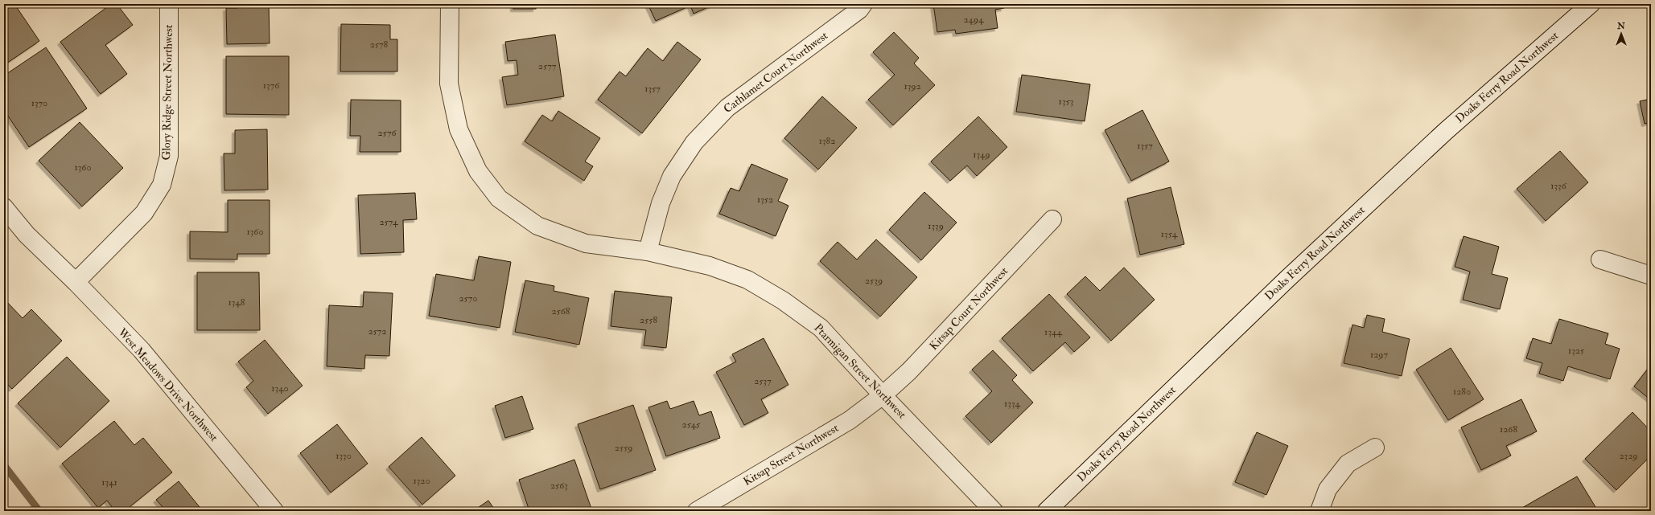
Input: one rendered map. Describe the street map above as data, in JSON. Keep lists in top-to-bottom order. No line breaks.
{"streets":{"street":["Cathlamet Court Northwest","Doaks Ferry Road Northwest","Glory Ridge Street Northwest","Kitsap Court Northwest","Ptarmigan Street Northwest","West Meadows Drive Northwest","Kitsap Street Northwest"]},"crossings":[["Cathlamet Court Northwest","Ptarmigan Street Northwest"],["Glory Ridge Street Northwest","West Meadows Drive Northwest"],["Kitsap Court Northwest","Ptarmigan Street Northwest"],["Kitsap Court Northwest","Kitsap Street Northwest"],["Ptarmigan Street Northwest","Kitsap Street Northwest"]],"house_numbers":["2494","2578","2577","1376","1392","1357","1353","1370","2576","1382","1357","1349","1360","1336","1352","2574","1339","1360","1354","2539","2570","1348","2568","2558","2572","1344","1325","1297","2537","1340","1280","1334","2545","1268","2559","1330","2329","1320","1341","2563"],"north":"top"}
